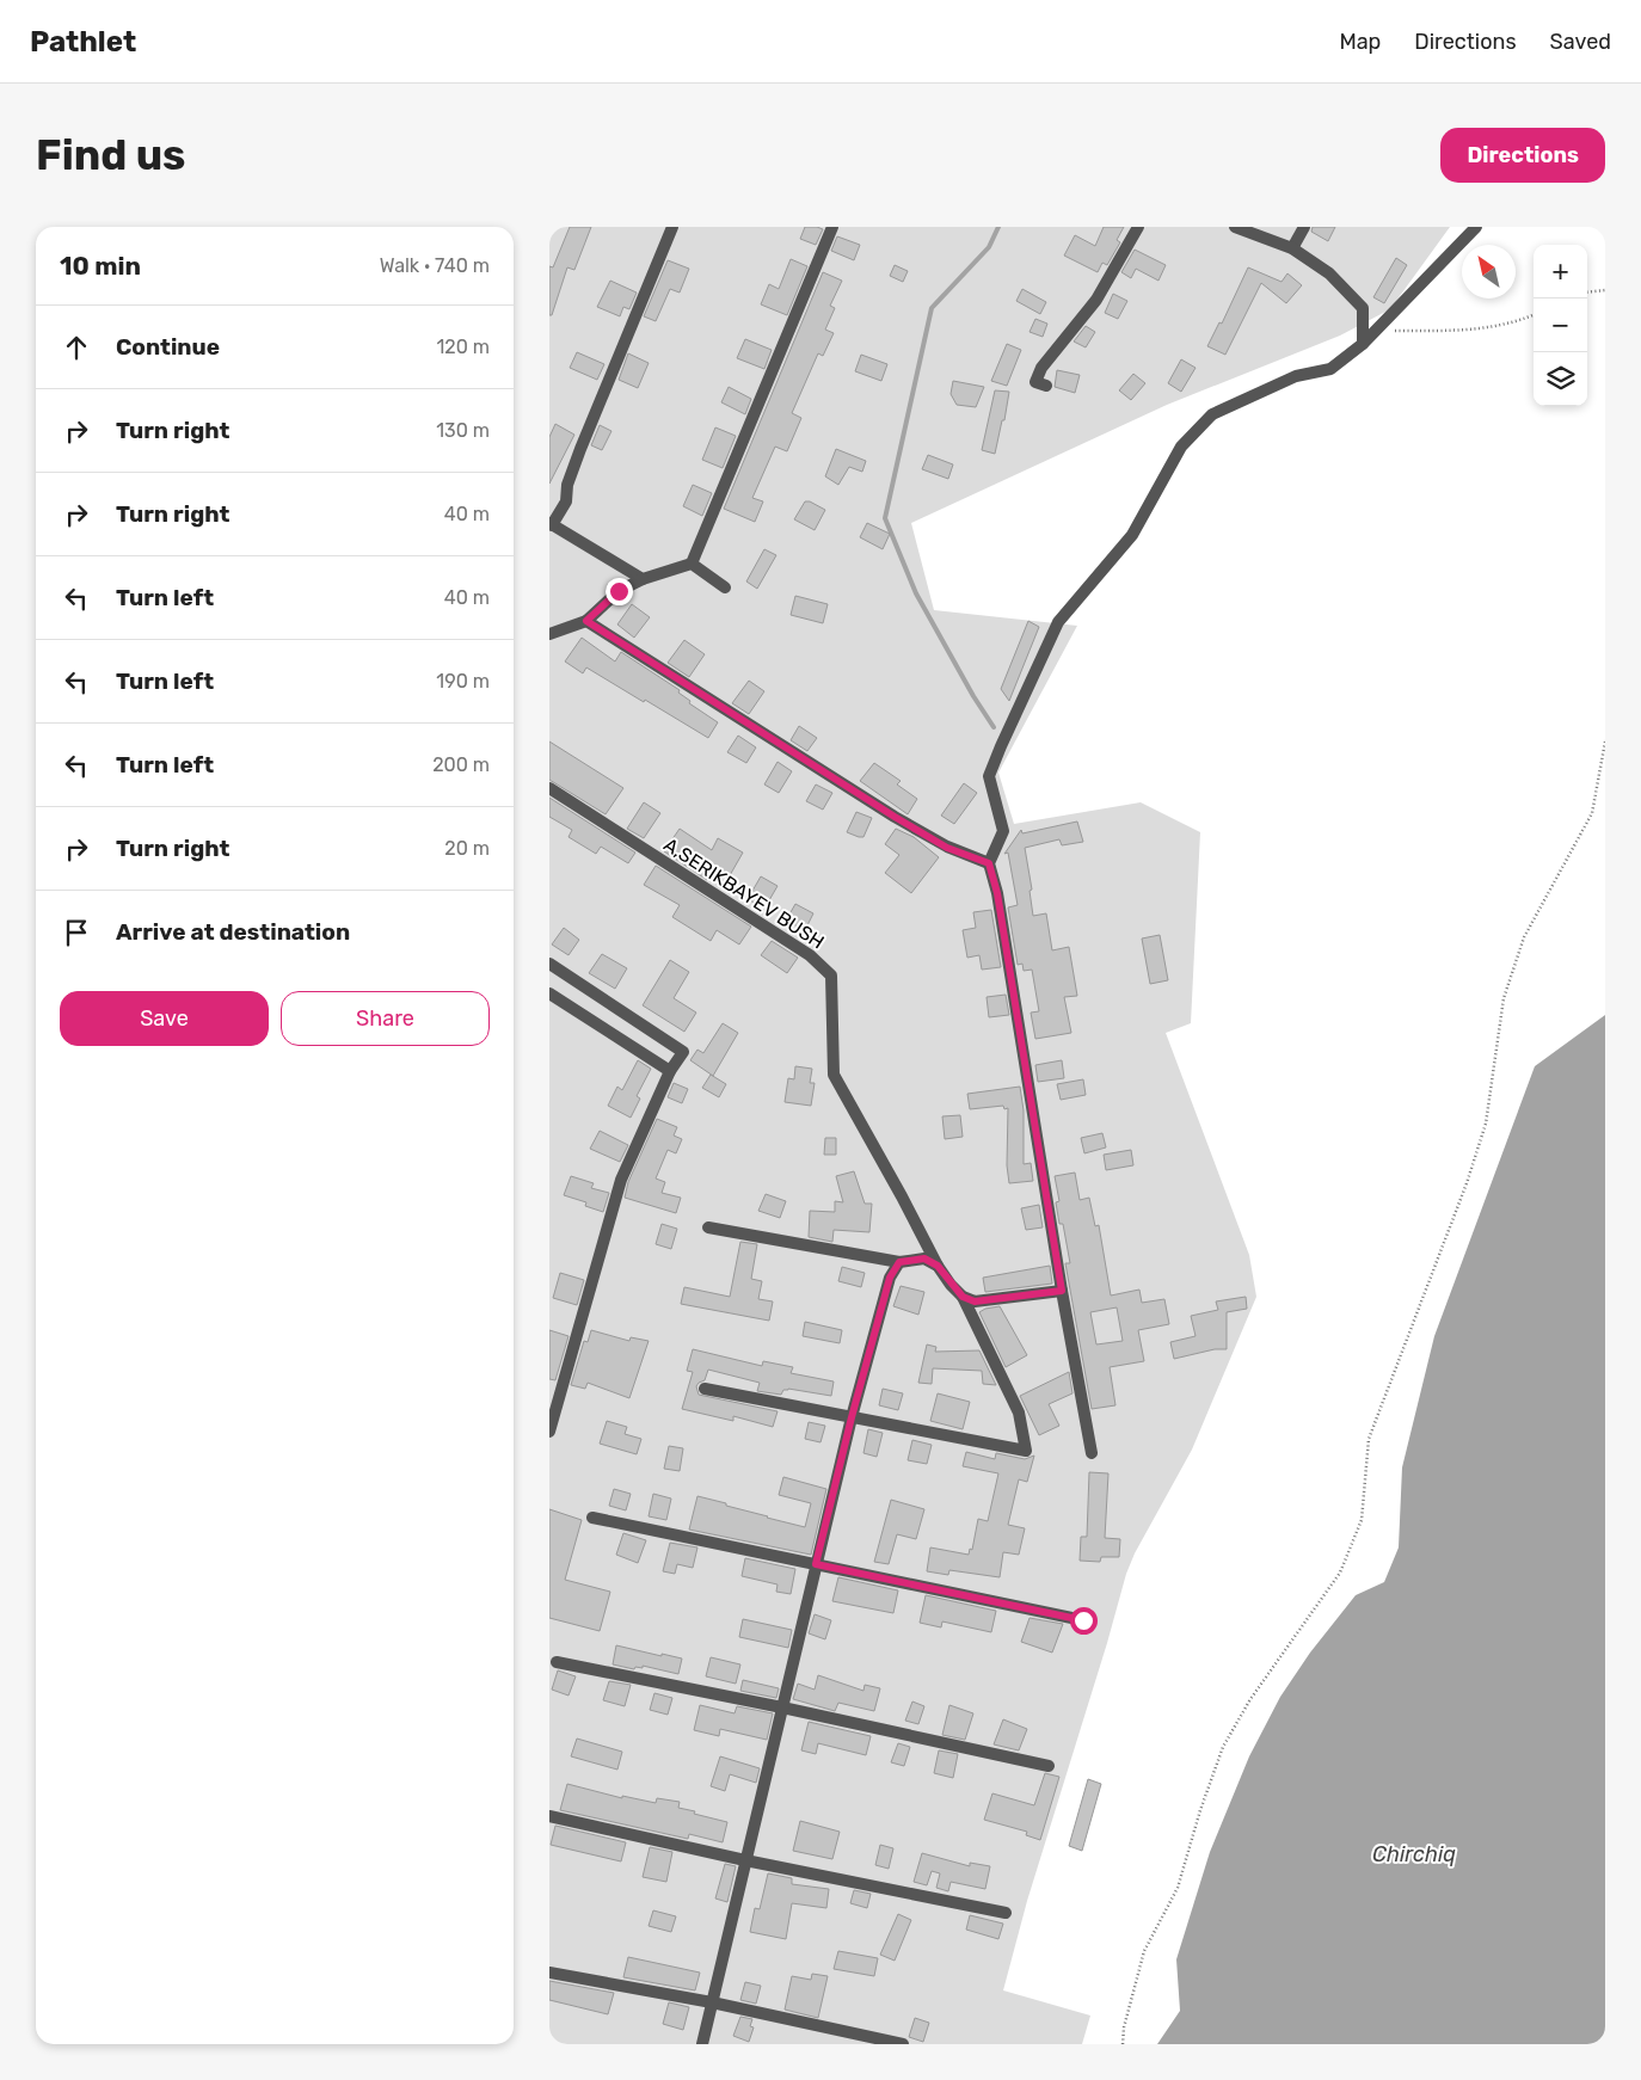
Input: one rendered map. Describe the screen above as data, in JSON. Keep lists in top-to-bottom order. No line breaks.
{"streets":{"street":["A,SERIKBAYEV BUSH"]},"water":["Chirchiq"],"north":"top left","page":{"header":"Pathlet","nav":["Map","Directions","Saved"],"buttons":["Directions",["Save","Share"]],"title":"Find us","heading":["10 min","Walk · 740 m"],"map_buttons":["+","−"],"list":[["Continue","120 m"],["Turn right","130 m"],["Turn right","40 m"],["Turn left","40 m"],["Turn left","190 m"],["Turn left","200 m"],["Turn right","20 m"],"Arrive at destination"]}}
